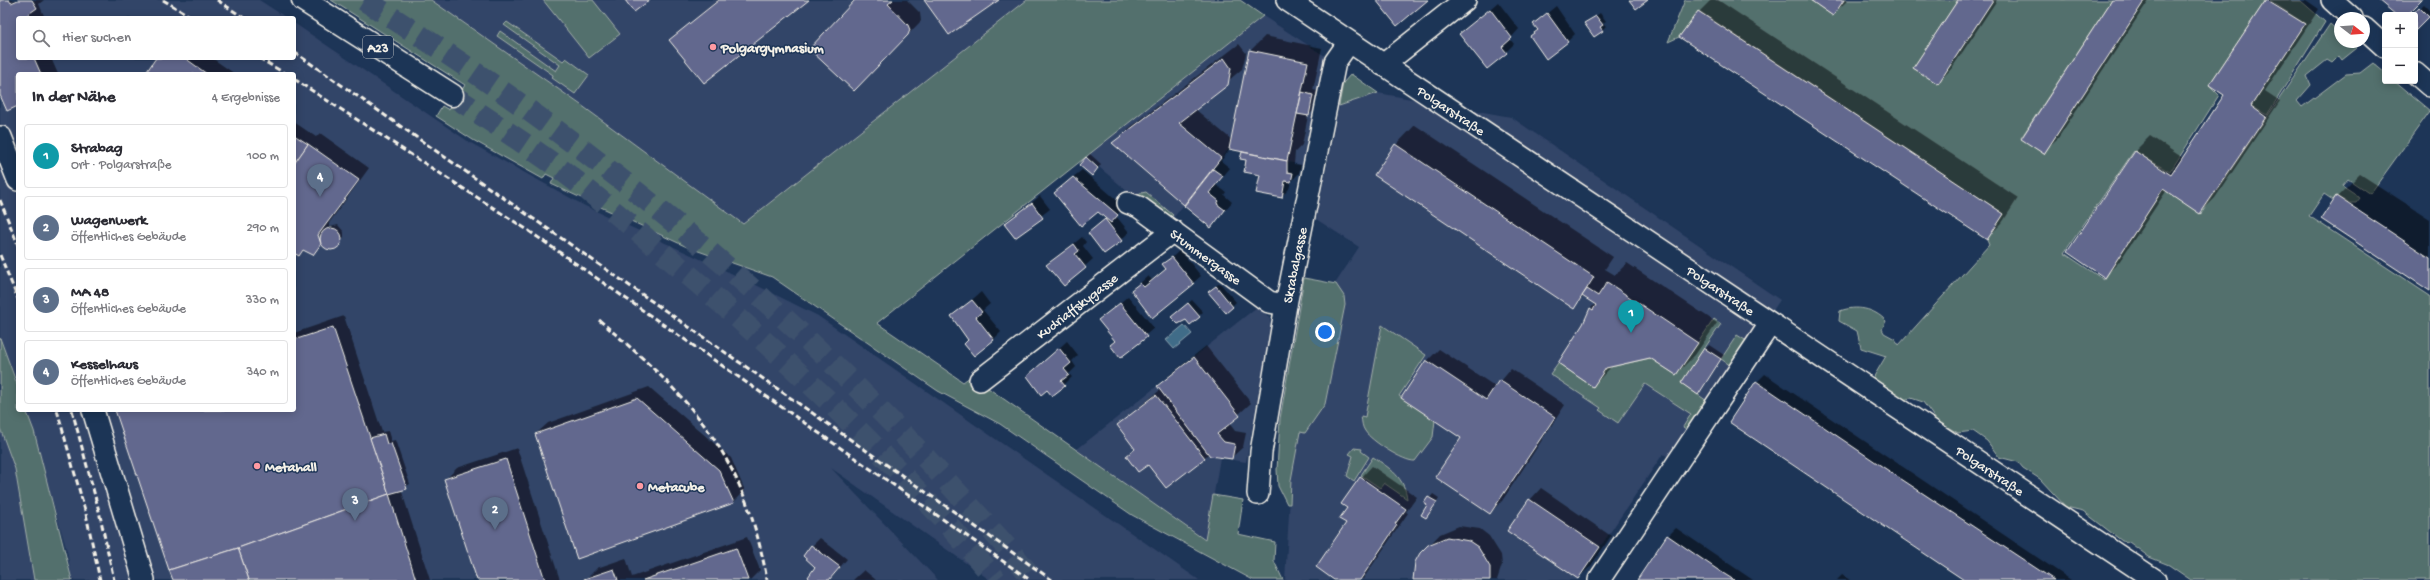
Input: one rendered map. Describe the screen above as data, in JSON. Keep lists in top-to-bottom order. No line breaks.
{"streets":{"highway":["A23"],"street":["Polgarstraße","Stummergasse","Skrabalgasse","Kudriaffskygasse"]},"crossings":[["Polgarstraße","Skrabalgasse"],["Stummergasse","Skrabalgasse"],["Stummergasse","Kudriaffskygasse"]],"places":["Polgargymnasium","Metahall","Metacube"],"north":"right","page":{"map_buttons":["+","−"],"search":"Hier suchen","heading":["In der Nähe","4 Ergebnisse"],"list":[{"mark":"1","name":"Strabag","note":"Ort · Polgarstraße","value":"100 m"},{"mark":"2","name":"Wagenwerk","note":"Öffentliches Gebäude","value":"290 m"},{"mark":"3","name":"MA 48","note":"Öffentliches Gebäude","value":"330 m"},{"mark":"4","name":"Kesselhaus","note":"Öffentliches Gebäude","value":"340 m"}],"pins":["4","1","3","2"]}}
